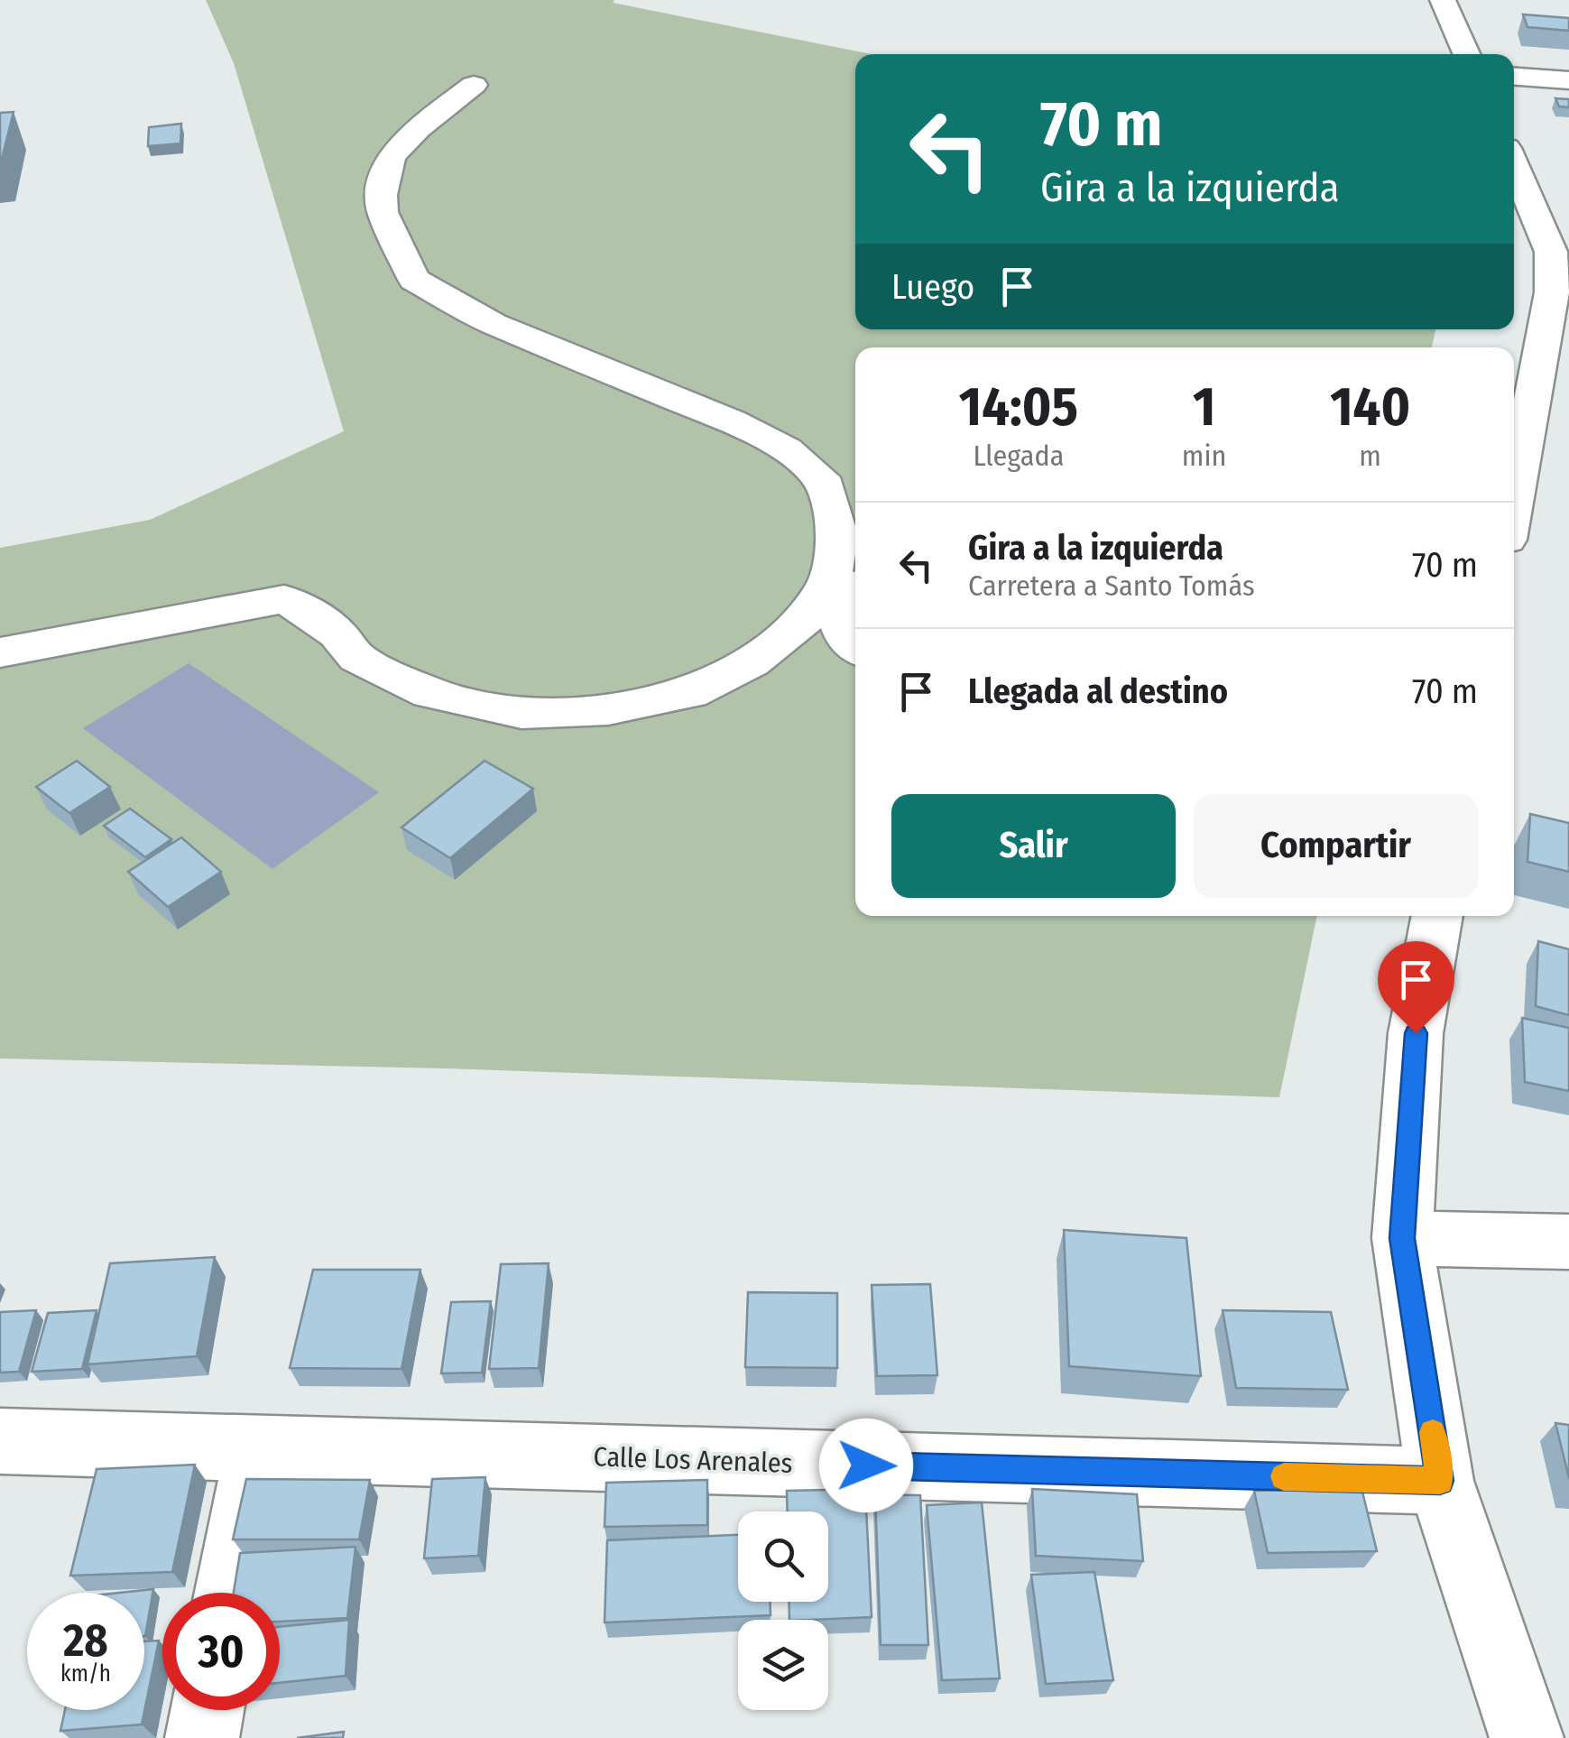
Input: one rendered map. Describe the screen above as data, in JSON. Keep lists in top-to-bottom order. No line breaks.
{"streets":{"street":["Calle Los Arenales"]},"page":{"turn":["70 m","Gira a la izquierda"],"then":"Luego","eta":["14:05","Llegada","1","min","140","m"],"list":[{"name":"Gira a la izquierda","note":"Carretera a Santo Tomás","value":"70 m"},{"name":"Llegada al destino","value":"70 m"}],"buttons":["Salir","Compartir"],"speed":"28 km/h","limit":"30"}}
